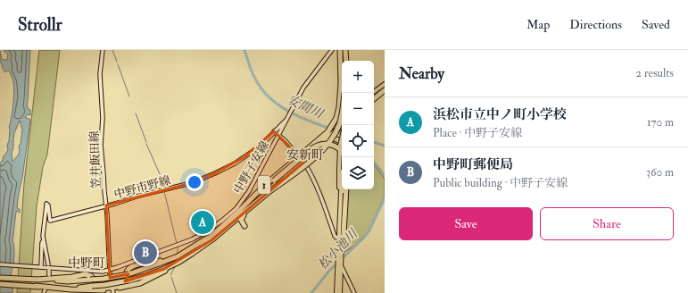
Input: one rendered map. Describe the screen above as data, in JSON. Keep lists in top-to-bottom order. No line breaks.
{"streets":{"highway":["1"],"main road":["笠井飯田線","中野子安線","中野市野線"]},"crossings":[["笠井飯田線","中野子安線"],["笠井飯田線","1"],["笠井飯田線","中野市野線"],["中野子安線","中野市野線"]],"districts":["安新町","中野町"],"water":["安間川","松小池川"],"page":{"header":"Strollr","nav":["Map","Directions","Saved"],"heading":["Nearby","2 results"],"map_buttons":["+","−"],"list":[{"mark":"A","name":"浜松市立中ノ町小学校","note":"Place · 中野子安線","value":"170 m"},{"mark":"B","name":"中野町郵便局","note":"Public building · 中野子安線","value":"360 m"}],"buttons":["Save","Share"],"pins":["A","B"]}}
